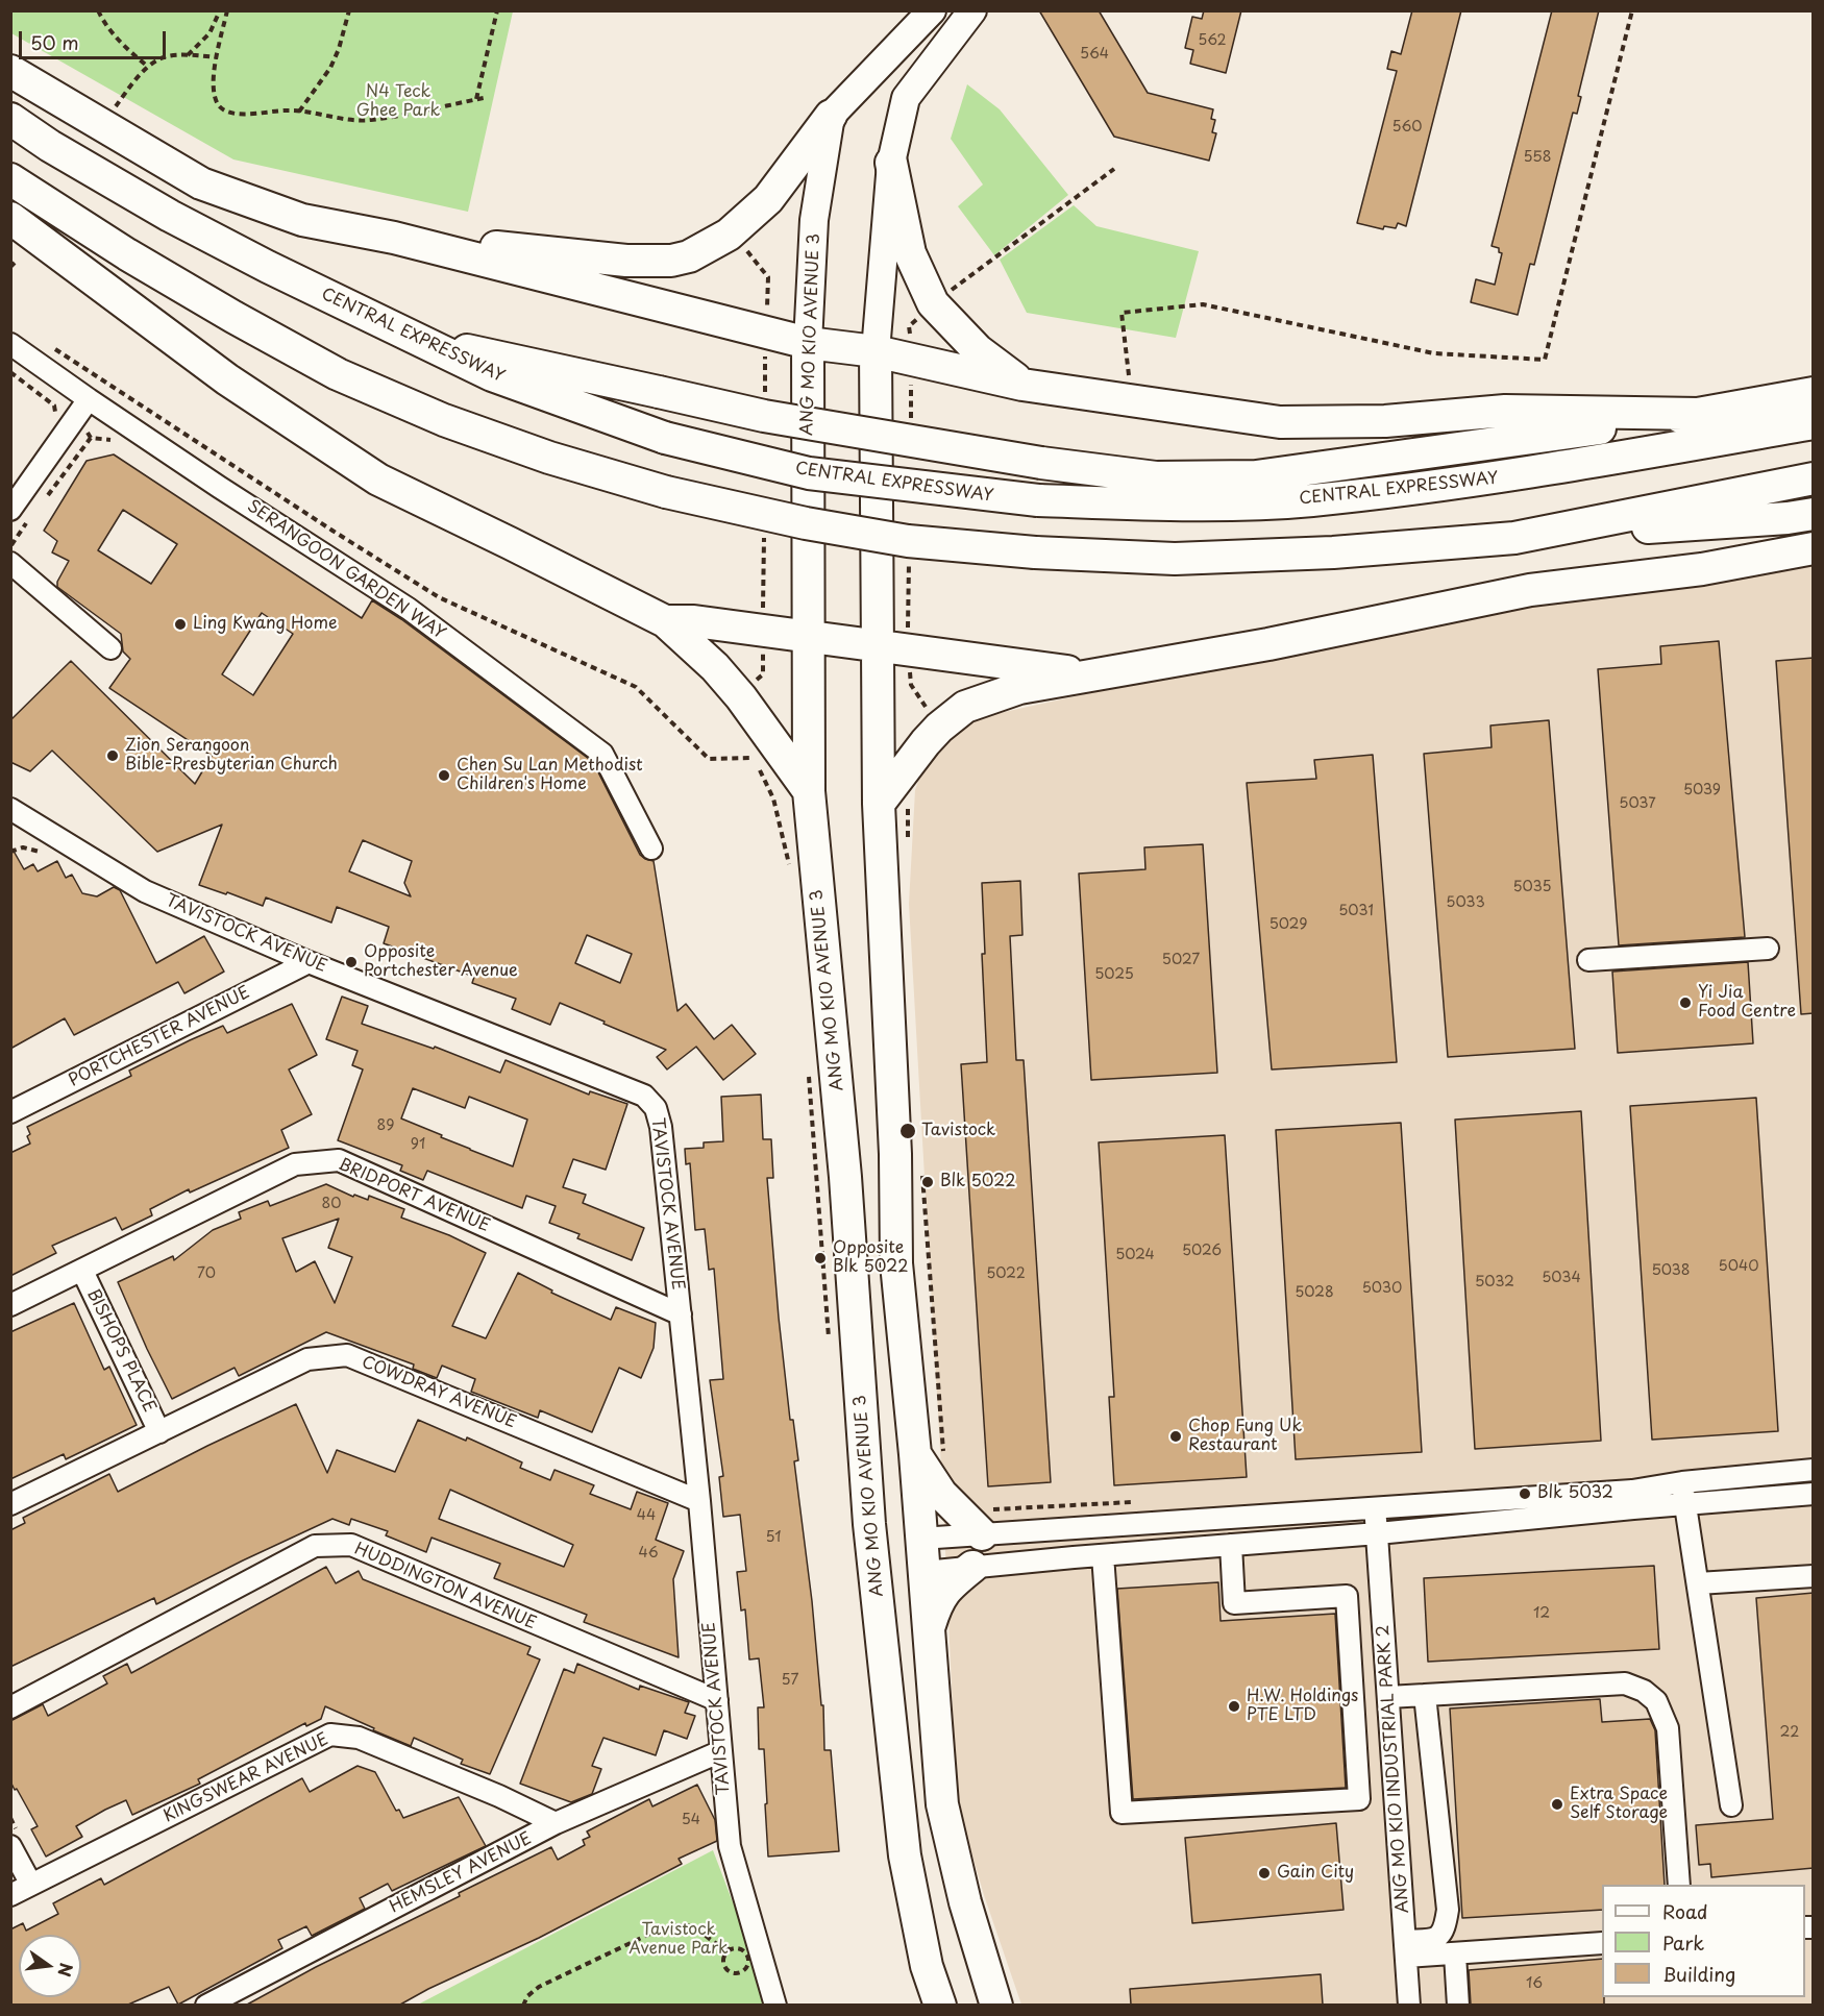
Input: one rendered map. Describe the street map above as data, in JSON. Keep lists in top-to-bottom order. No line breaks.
{"streets":{"highway":["ANG MO KIO AVENUE 3","CENTRAL EXPRESSWAY"],"street":["SERANGOON GARDEN WAY","TAVISTOCK AVENUE","PORTCHESTER AVENUE","BRIDPORT AVENUE","BISHOPS PLACE","COWDRAY AVENUE","HUDDINGTON AVENUE","ANG MO KIO INDUSTRIAL PARK 2","KINGSWEAR AVENUE","HEMSLEY AVENUE"]},"crossings":[["TAVISTOCK AVENUE","PORTCHESTER AVENUE"],["TAVISTOCK AVENUE","BRIDPORT AVENUE"],["TAVISTOCK AVENUE","COWDRAY AVENUE"],["TAVISTOCK AVENUE","HUDDINGTON AVENUE"],["TAVISTOCK AVENUE","HEMSLEY AVENUE"],["BRIDPORT AVENUE","BISHOPS PLACE"],["BISHOPS PLACE","COWDRAY AVENUE"],["KINGSWEAR AVENUE","HEMSLEY AVENUE"]],"parks":["N4 Teck Ghee Park","Tavistock Avenue Park"],"places":["Ling Kwang Home","Zion Serangoon Bible-Presbyterian Church","Chen Su Lan Methodist Children's Home","Opposite Portchester Avenue","Yi Jia Food Centre","Tavistock","Blk 5022","Opposite Blk 5022","Chop Fung Uk Restaurant","Blk 5032","H.W. Holdings PTE LTD","Extra Space Self Storage","Gain City"],"house_numbers":["562","564","560","558","5039","5037","5035","5033","5031","5029","5027","5025","89","91","80","5026","5024","5040","5038","70","5022","5034","5032","5030","5028","44","51","46","12","57","22","54","16"],"legend":["Road","Park","Building"],"scale_bar":"50 m","north":"right"}
